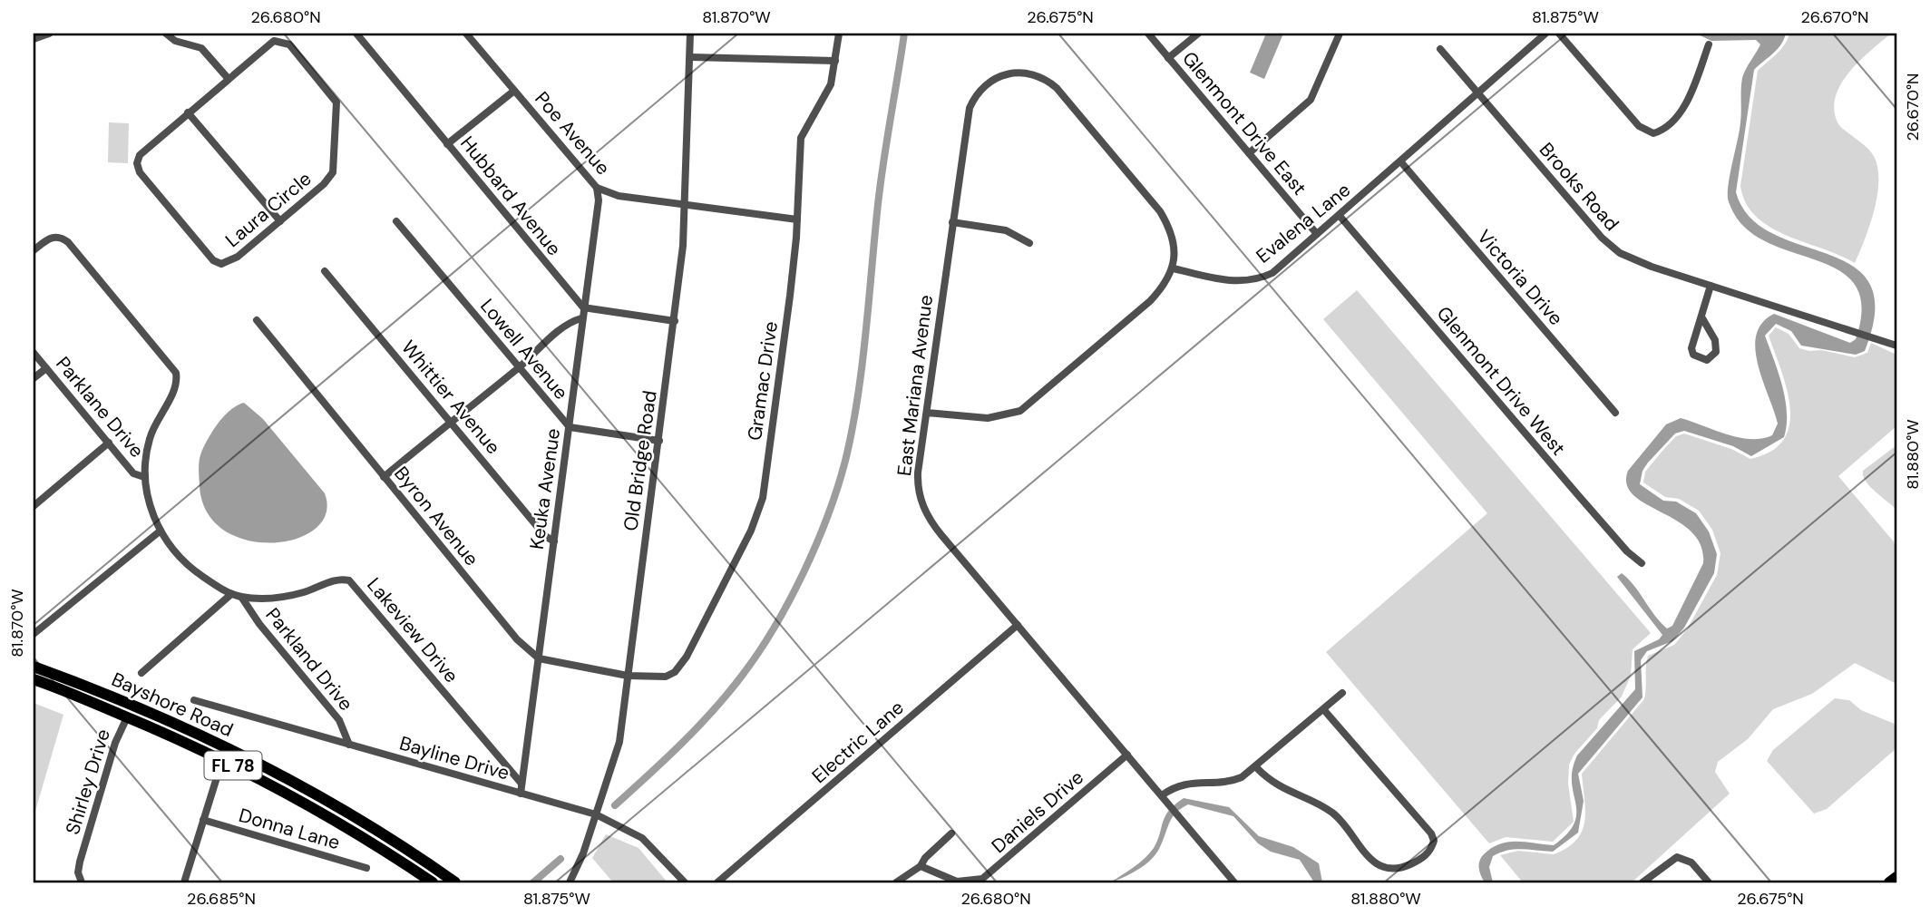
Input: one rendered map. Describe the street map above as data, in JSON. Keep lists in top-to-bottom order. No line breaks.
{"streets":{"main road":["Bayshore Road","FL 78"],"street":["Glenmont Drive East","Poe Avenue","Brooks Road","Hubbard Avenue","Laura Circle","Evalena Lane","Victoria Drive","Lowell Avenue","Gramac Drive","Glenmont Drive West","East Mariana Avenue","Whittier Avenue","Parklane Drive","Old Bridge Road","Keuka Avenue","Byron Avenue","Lakeview Drive","Parkland Drive","Electric Lane","Bayline Drive","Shirley Drive","Daniels Drive","Donna Lane"]},"crossings":[["Glenmont Drive East","Evalena Lane"],["Poe Avenue","Gramac Drive"],["Poe Avenue","Old Bridge Road"],["Poe Avenue","Keuka Avenue"],["Brooks Road","Evalena Lane"],["Hubbard Avenue","Keuka Avenue"],["Evalena Lane","Victoria Drive"],["Evalena Lane","Glenmont Drive West"],["Evalena Lane","East Mariana Avenue"],["Lowell Avenue","Old Bridge Road"],["Lowell Avenue","Keuka Avenue"],["Gramac Drive","Old Bridge Road"],["East Mariana Avenue","Electric Lane"],["East Mariana Avenue","Daniels Drive"],["Whittier Avenue","Keuka Avenue"],["Parklane Drive","Lakeview Drive"],["Old Bridge Road","Bayline Drive"],["Keuka Avenue","Byron Avenue"],["Keuka Avenue","Lakeview Drive"],["Keuka Avenue","Bayline Drive"],["Lakeview Drive","Parkland Drive"],["Parkland Drive","Bayline Drive"],["Bayshore Road","Shirley Drive"]],"coordinates":["26.680°N","81.870°W","26.675°N","81.875°W","26.670°N","81.880°W","26.685°N"]}
